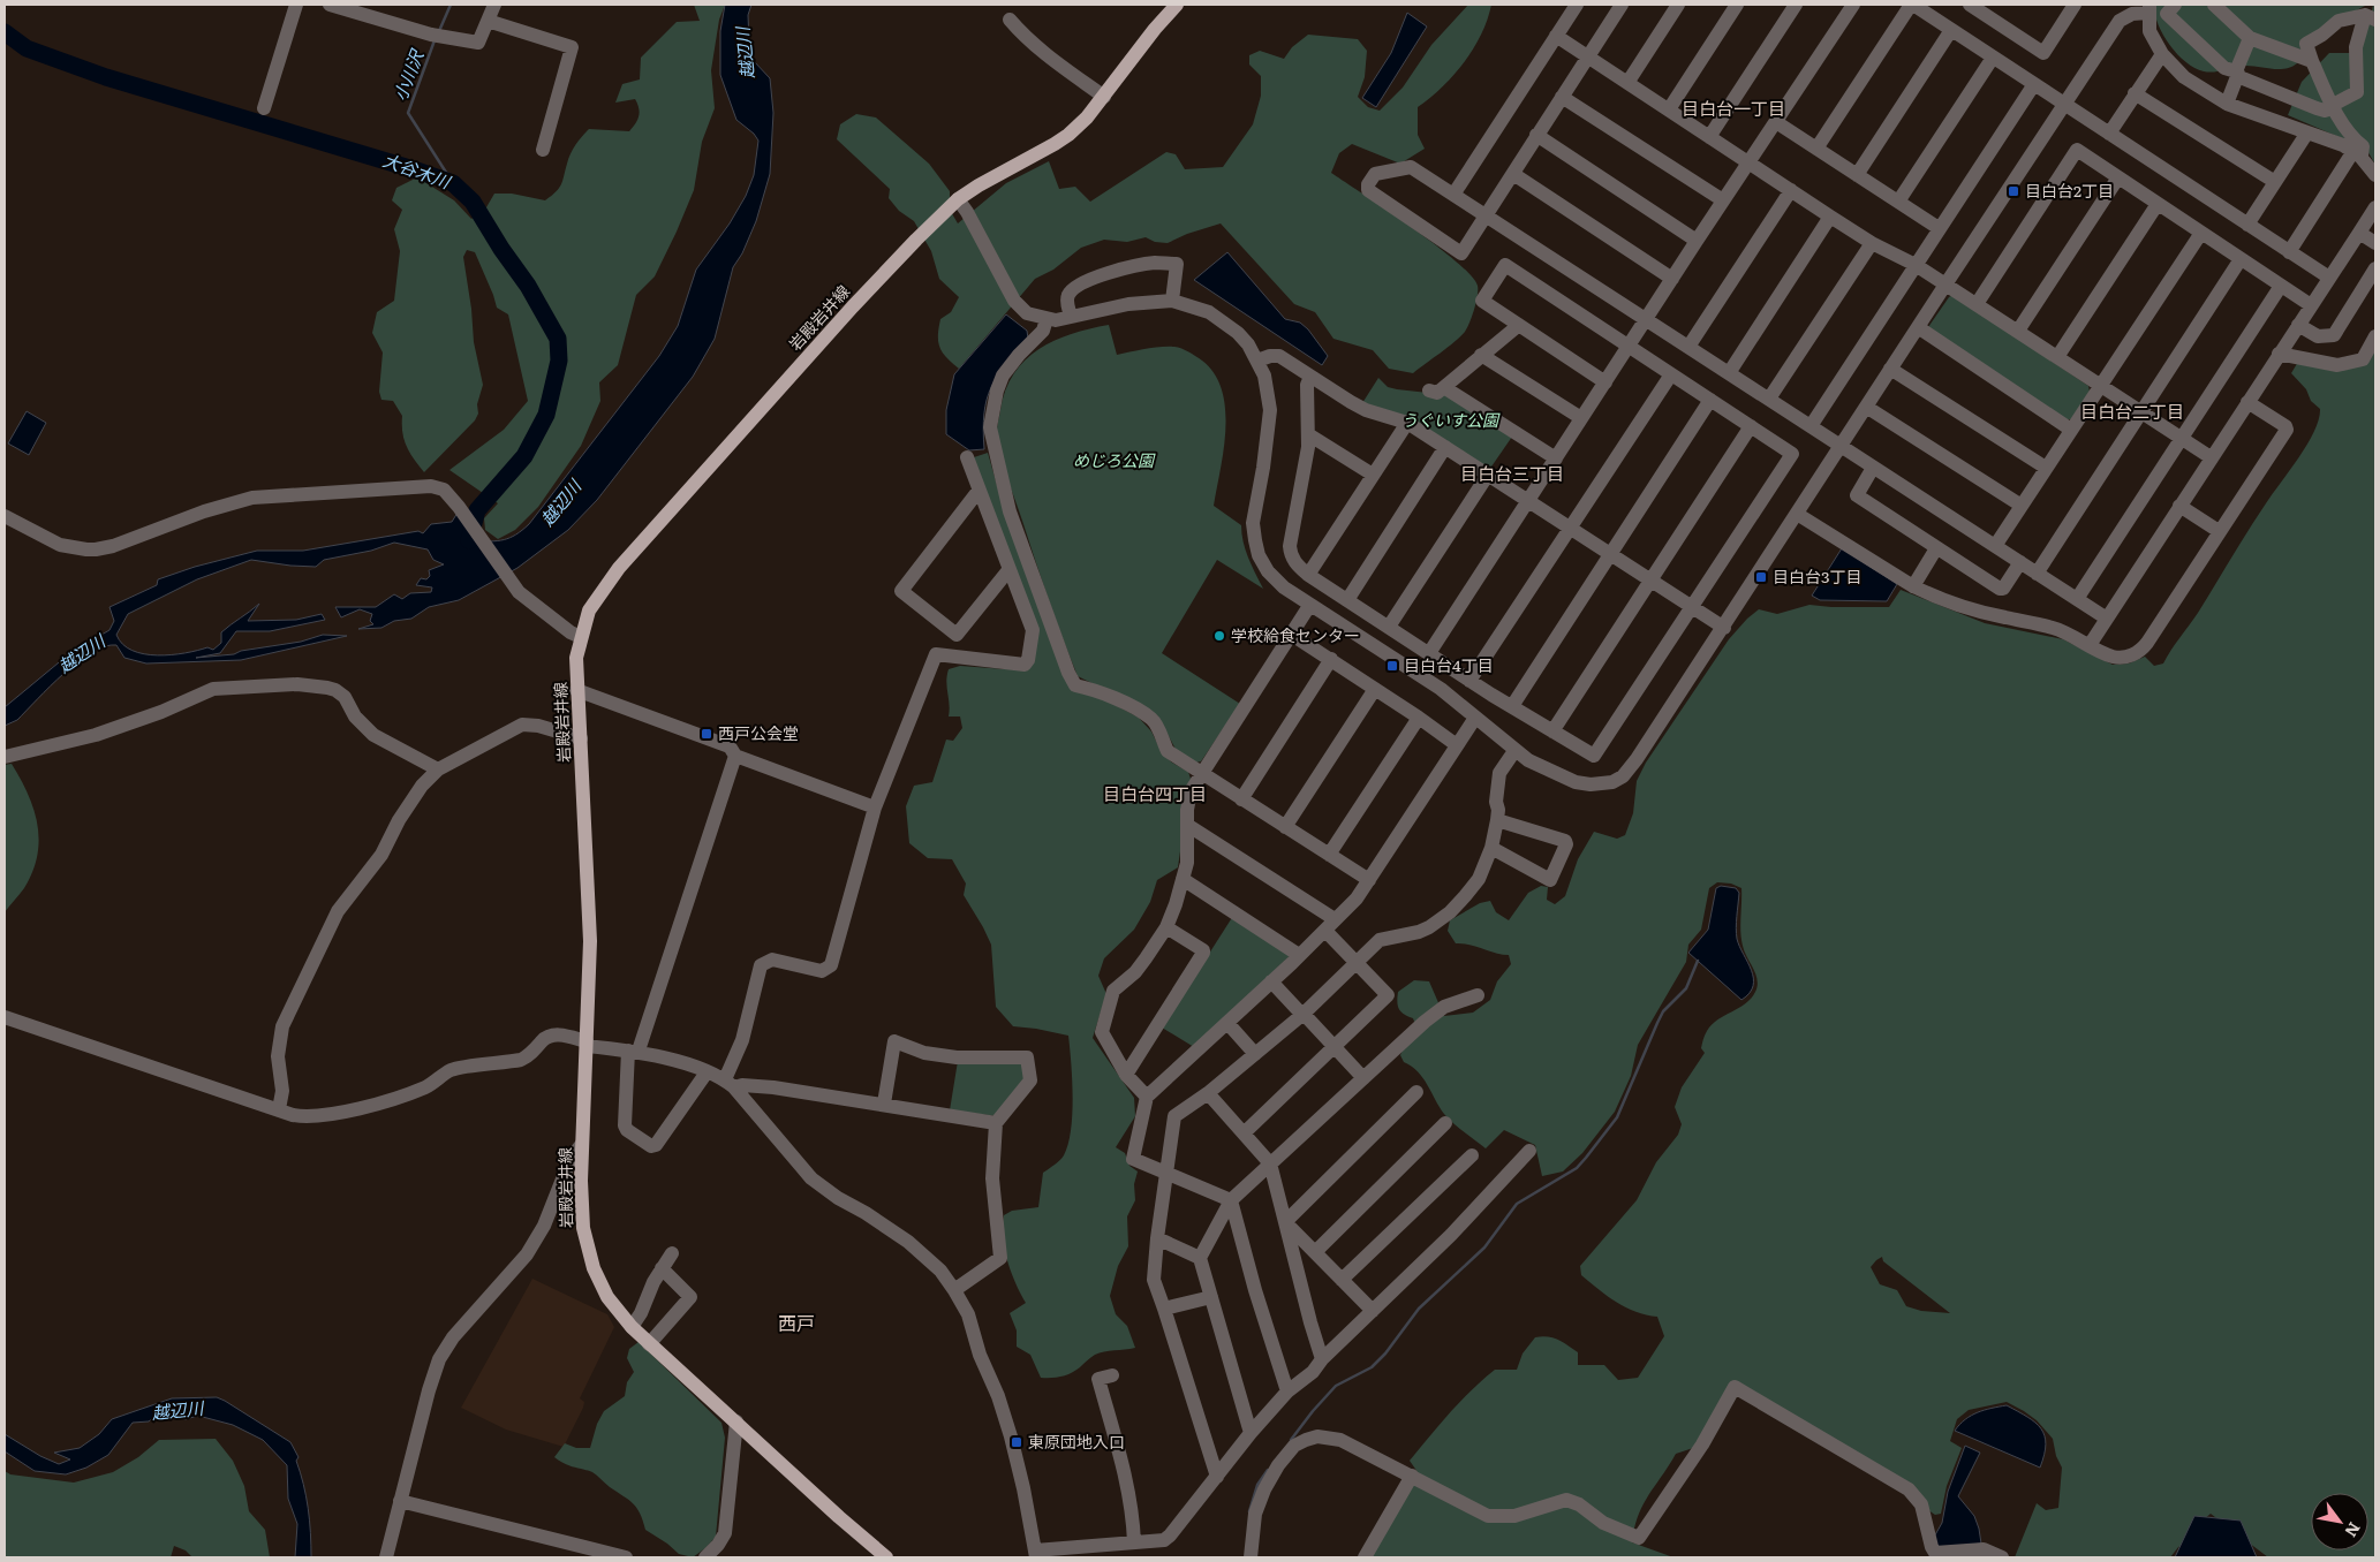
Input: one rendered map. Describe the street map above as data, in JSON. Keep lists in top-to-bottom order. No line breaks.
{"streets":{"main road":["岩殿岩井線"]},"districts":["目白台一丁目","目白台二丁目","目白台三丁目","目白台四丁目","西戸"],"water":["越辺川","小川沢","大谷木川"],"parks":["うぐいす公園","めじろ公園"],"places":{"transit":["目白台2丁目","目白台3丁目","目白台4丁目","西戸公会堂","東原団地入口"],"other":["学校給食センター"]},"north":"bottom right"}
